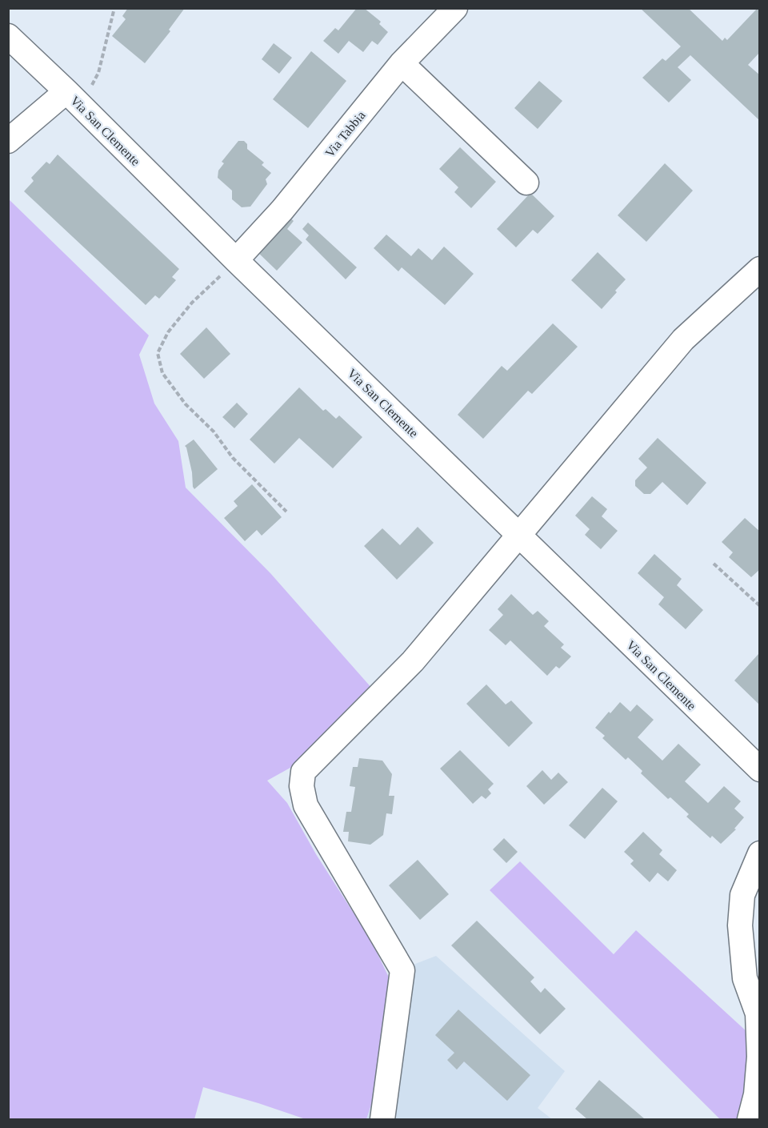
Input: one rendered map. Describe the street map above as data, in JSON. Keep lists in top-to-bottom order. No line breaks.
{"streets":{"street":["Via San Clemente","Via Tabbia"]},"crossings":[["Via San Clemente","Via Tabbia"]]}
